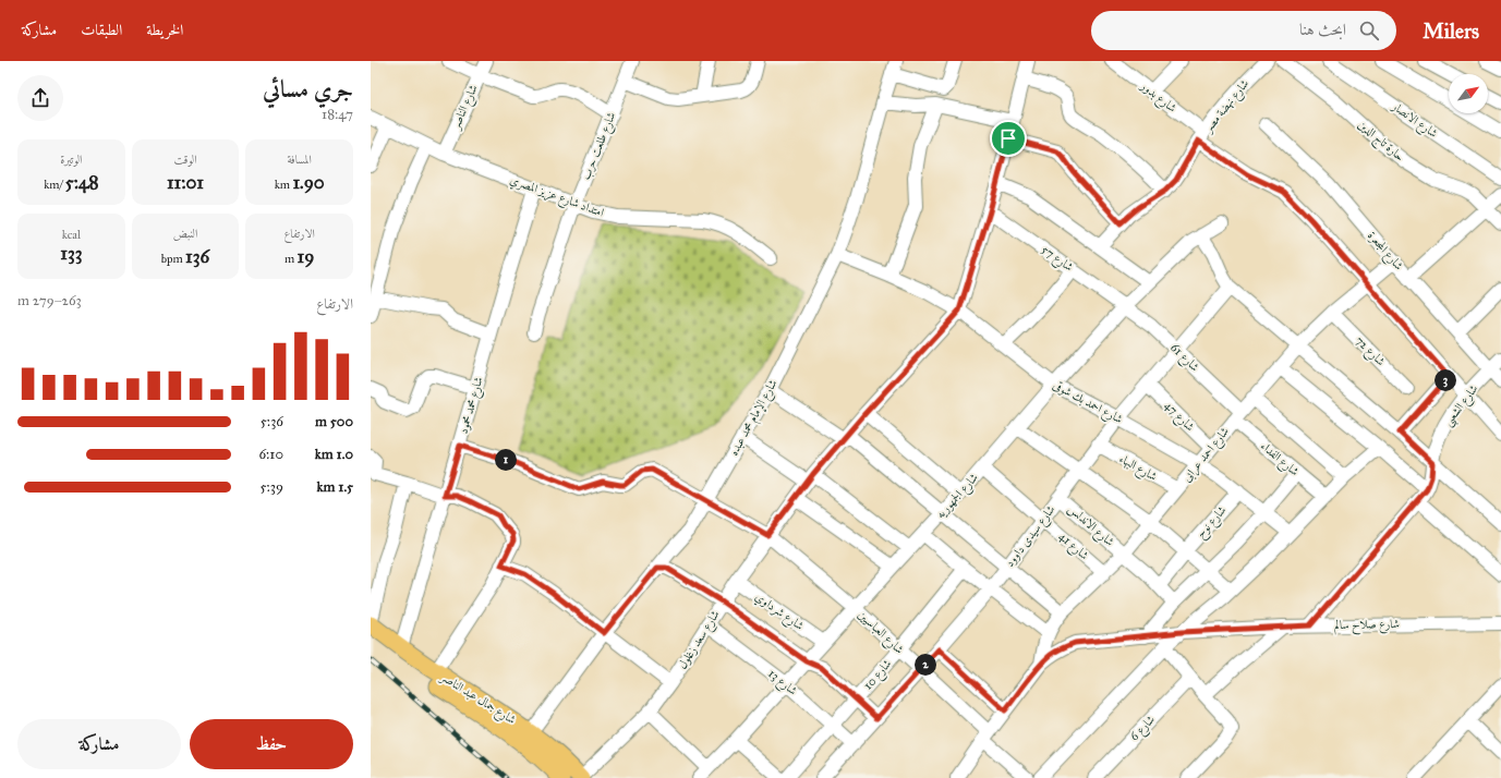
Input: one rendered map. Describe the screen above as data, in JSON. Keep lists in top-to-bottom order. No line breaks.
{"streets":{"main road":["شارع جمال عبد الناصر"],"street":["شارع بدور","شارع نهضة مصر","شارع الناصر","شارع الانصار","حارة تاج الدين","شارع طلعت حرب","امتداد شارع عزيز المصري","شارع المجعرة","شارع 57","شارع 72","شارع 61","شارع احمد بك شوقى","شارع محمد محمود","شارع الشعبى","شارع 47","شارع الإمام محمد عبده","شارع احمد عرابى","شارع الفداء","شارع البهاء","شارع الجمهوريه","شارع نوح","شارع الاندلس","شارع سيدى داوود","شارع 41","شارع شرداوي","شارع صلاح سالم","شارع العباسيين","شارع سعد زغلول","شارع 10","شارع 13","شارع 6"]},"crossings":[["شارع بدور","شارع نهضة مصر"],["شارع بدور","شارع الشعبى"],["شارع بدور","شارع احمد عرابى"],["شارع الناصر","امتداد شارع عزيز المصري"],["شارع طلعت حرب","امتداد شارع عزيز المصري"],["امتداد شارع عزيز المصري","شارع محمد محمود"],["شارع المجعرة","شارع الشعبى"],["شارع المجعرة","شارع احمد عرابى"],["شارع 57","شارع 61"],["شارع 57","شارع الجمهوريه"],["شارع 57","شارع سعد زغلول"],["شارع 72","شارع احمد عرابى"],["شارع 61","شارع احمد عرابى"],["شارع 61","شارع الفداء"],["شارع 61","شارع الجمهوريه"],["شارع 61","شارع سيدى داوود"],["شارع احمد بك شوقى","شارع الإمام محمد عبده"],["شارع احمد بك شوقى","شارع احمد عرابى"],["شارع احمد بك شوقى","شارع الجمهوريه"],["شارع احمد بك شوقى","شارع نوح"],["شارع احمد بك شوقى","شارع سيدى داوود"],["شارع احمد بك شوقى","شارع سعد زغلول"],["شارع محمد محمود","شارع العباسيين"],["شارع محمد محمود","شارع جمال عبد الناصر"],["شارع الشعبى","شارع صلاح سالم"],["شارع 47","شارع احمد عرابى"],["شارع 47","شارع سيدى داوود"],["شارع الإمام محمد عبده","شارع العباسيين"],["شارع الإمام محمد عبده","شارع جمال عبد الناصر"],["شارع احمد عرابى","شارع الفداء"],["شارع احمد عرابى","شارع البهاء"],["شارع احمد عرابى","شارع الاندلس"],["شارع احمد عرابى","شارع 41"],["شارع احمد عرابى","شارع صلاح سالم"],["شارع البهاء","شارع سيدى داوود"],["شارع الجمهوريه","شارع 41"],["شارع الجمهوريه","شارع شرداوي"],["شارع الجمهوريه","شارع العباسيين"],["شارع الجمهوريه","شارع 13"],["شارع نوح","شارع الاندلس"],["شارع الاندلس","شارع سيدى داوود"],["شارع سيدى داوود","شارع 41"],["شارع سيدى داوود","شارع العباسيين"],["شارع سيدى داوود","شارع 13"],["شارع شرداوي","شارع سعد زغلول"],["شارع صلاح سالم","شارع العباسيين"],["شارع العباسيين","شارع سعد زغلول"],["شارع العباسيين","شارع 10"],["شارع سعد زغلول","شارع 13"],["شارع سعد زغلول","شارع جمال عبد الناصر"],["شارع 10","شارع 13"]],"north":"top right","page":{"header":"Milers","search":"ابحث هنا","nav":["الخريطة","الطبقات","مشاركة"],"heading":["جري مسائي","18:47"],"stats":[["المسافة","1.90 km"],["الوقت","11:01"],["الوتيرة","5:48 /km"],["الارتفاع","19 m"],["النبض","136 bpm"],["kcal","133"]],"chart":["الارتفاع","263–279 m"],"pins":["3","1","2"],"list":[{"name":"500 m","note":"5:36"},{"name":"1.0 km","note":"6:10"},{"name":"1.5 km","note":"5:39"}],"buttons":["حفظ","مشاركة"]}}
